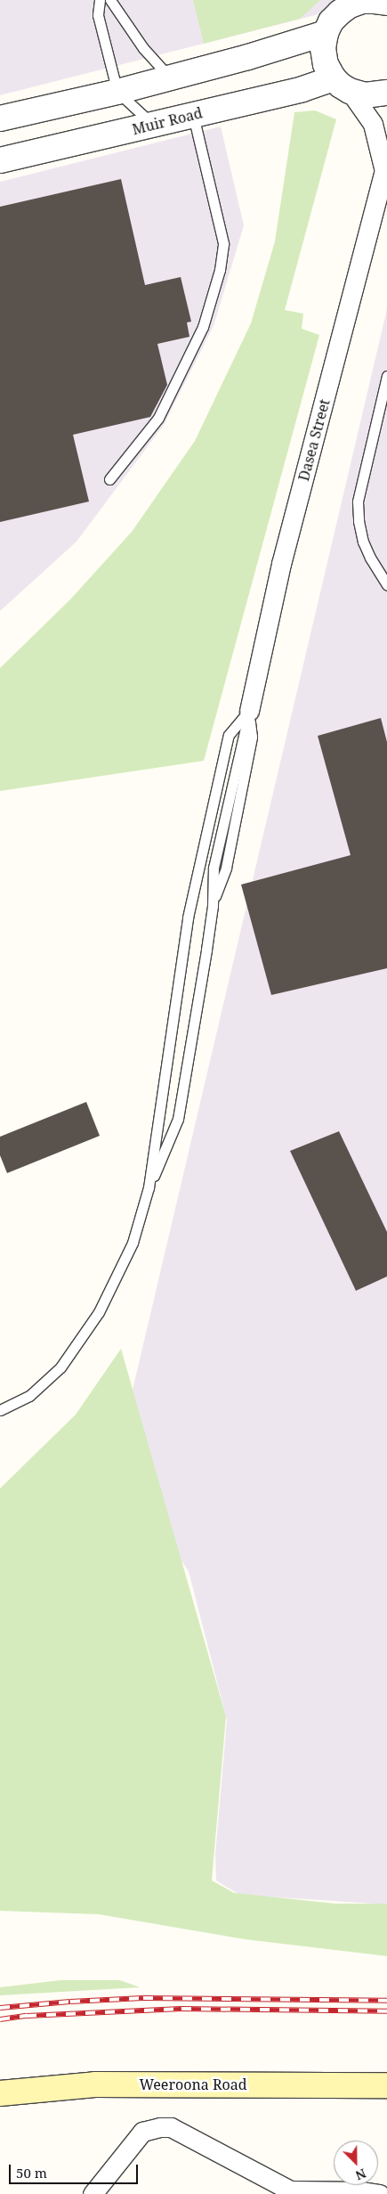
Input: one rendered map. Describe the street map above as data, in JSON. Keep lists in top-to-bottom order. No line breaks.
{"streets":{"main road":["Weeroona Road"],"street":["Muir Road","Dasea Street"]},"crossings":[["Muir Road","Dasea Street"]],"scale_bar":"50 m","north":"bottom right"}
